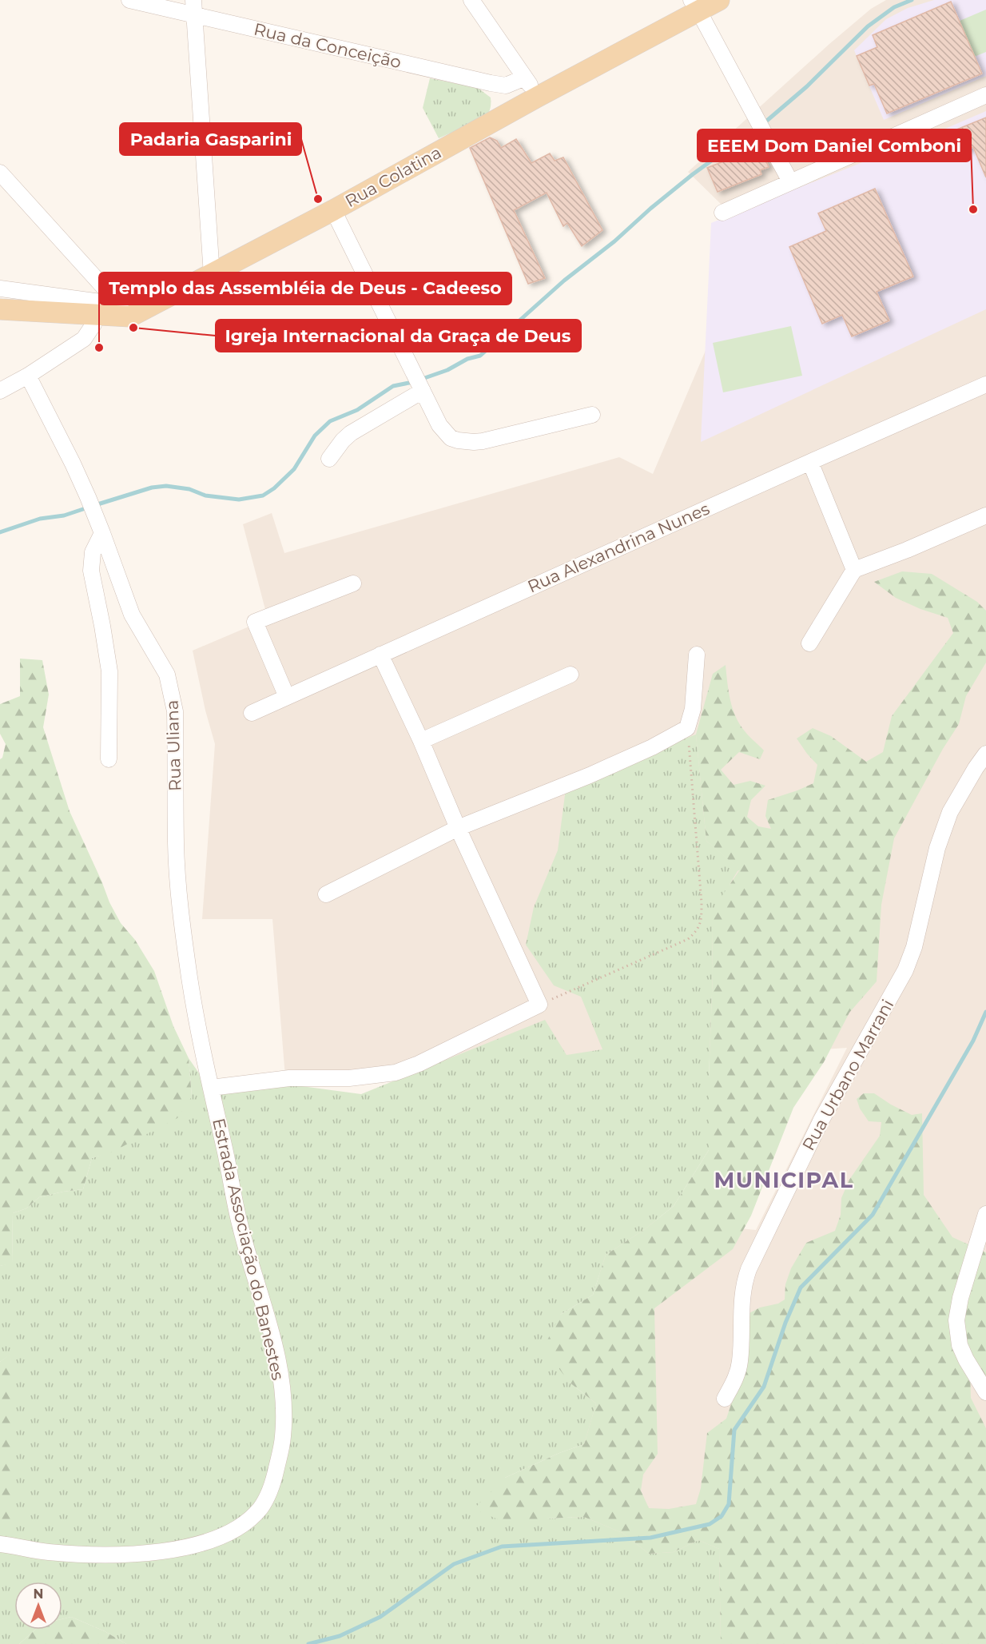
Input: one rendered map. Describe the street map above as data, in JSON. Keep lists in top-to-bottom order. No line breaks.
{"streets":{"main road":["Rua Colatina"],"street":["Rua da Conceição","Rua Alexandrina Nunes","Rua Uliana","Rua Urbano Marrani","Estrada Associação do Banestes"]},"crossings":[["Rua Uliana","Estrada Associação do Banestes"]],"districts":["MUNICIPAL"],"places":["Padaria Gasparini","EEEM Dom Daniel Comboni","Igreja Internacional da Graça de Deus","Templo das Assembléia de Deus - Cadeeso"],"north":"top"}
